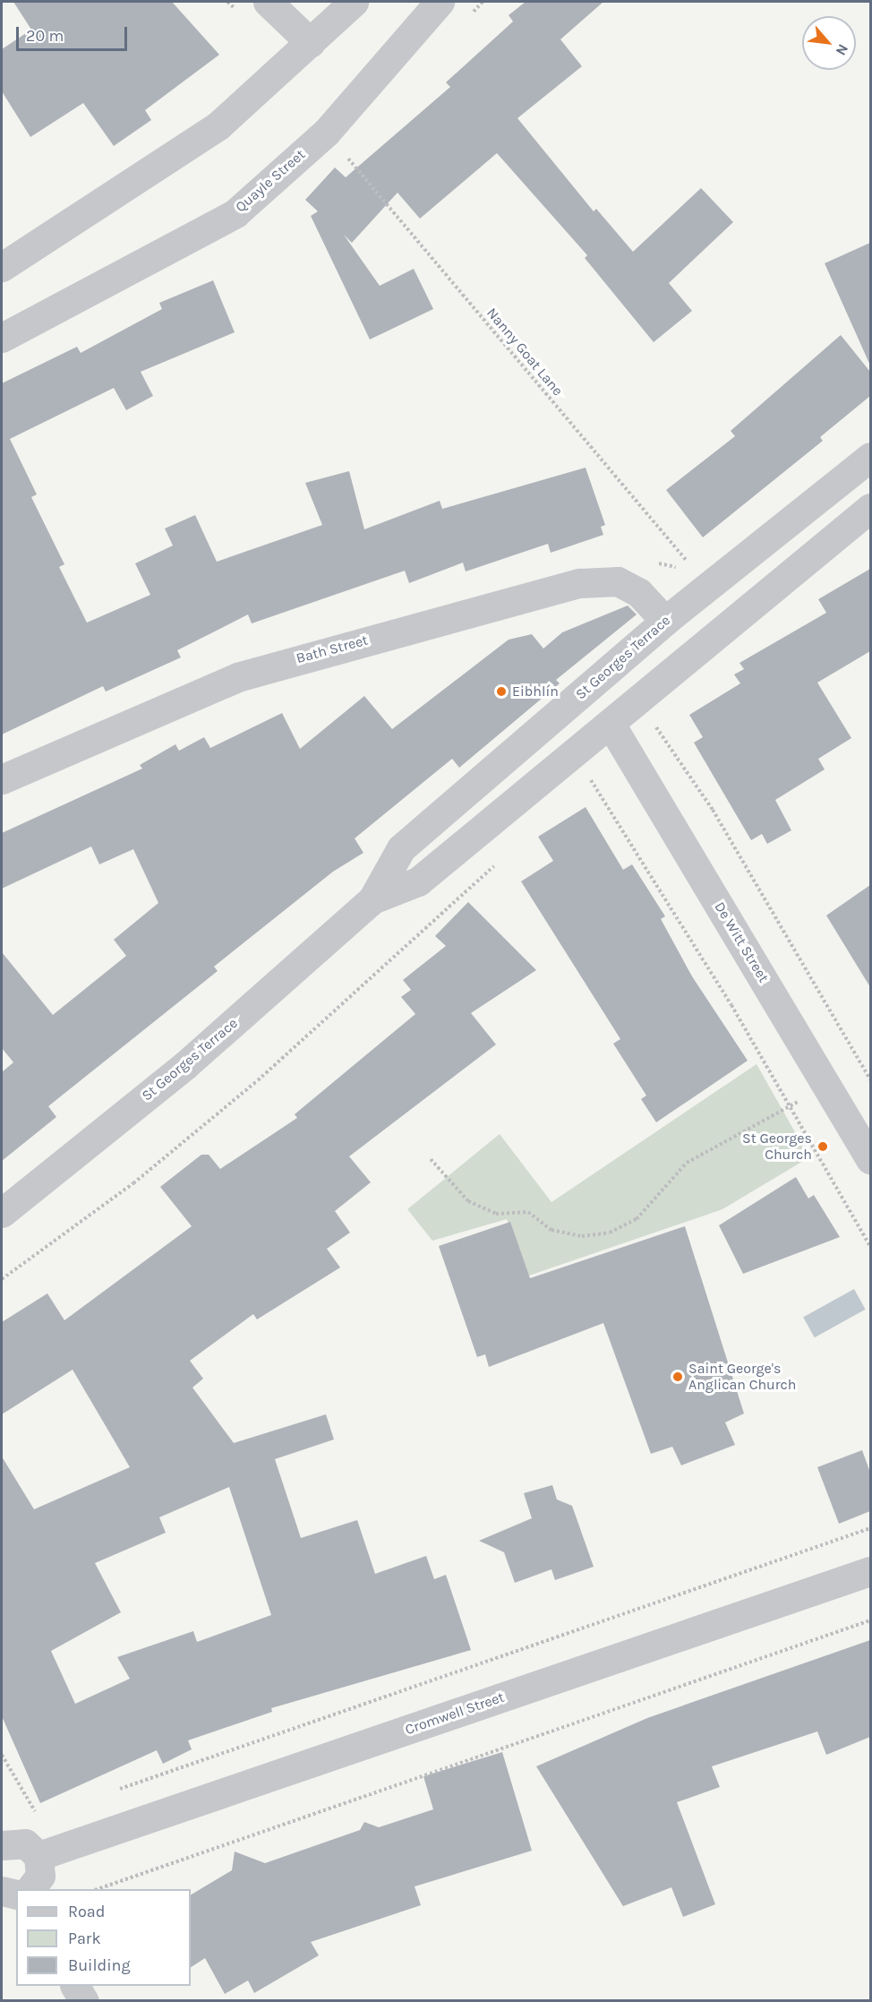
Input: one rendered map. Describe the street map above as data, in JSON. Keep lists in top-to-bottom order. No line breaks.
{"streets":{"street":["Quayle Street","Bath Street","St Georges Terrace","De Witt Street","Cromwell Street"],"path":["Nanny Goat Lane"]},"crossings":[["Quayle Street","Nanny Goat Lane"],["Nanny Goat Lane","St Georges Terrace"],["Bath Street","St Georges Terrace"],["St Georges Terrace","De Witt Street"]],"places":["Eibhlín","St Georges Church","Saint George's Anglican Church"],"legend":["Road","Park","Building"],"scale_bar":"20 m","north":"bottom right"}
